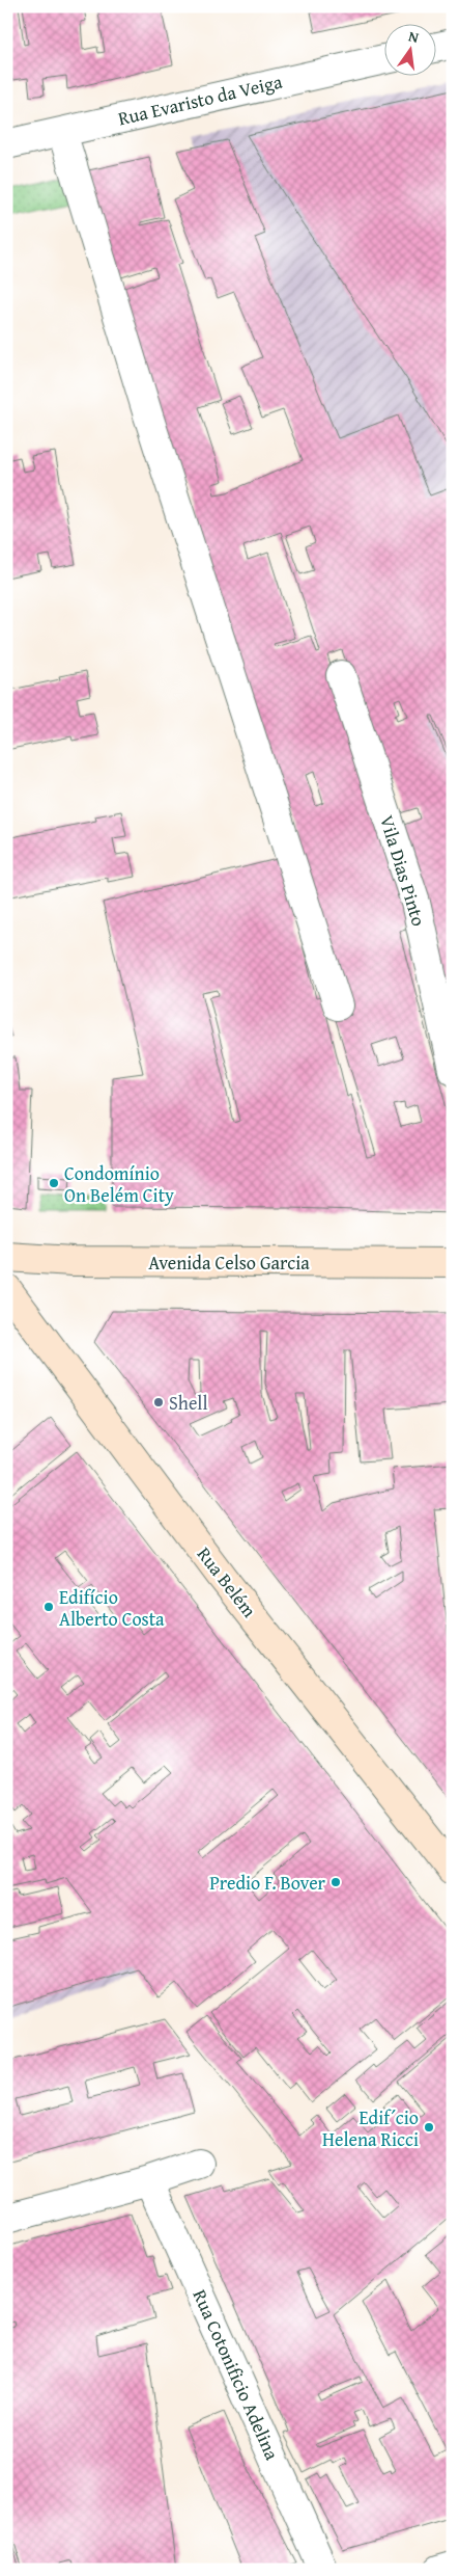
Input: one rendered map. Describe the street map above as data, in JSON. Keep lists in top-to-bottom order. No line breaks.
{"streets":{"main road":["Avenida Celso Garcia","Rua Belém"],"street":["Rua Evaristo da Veiga","Vila Dias Pinto","Rua Cotonificio Adelina"]},"places":["Condomínio On Belém City","Shell","Edifício Alberto Costa","Predio F. Bover","Edif´cio Helena Ricci"],"north":"top"}
